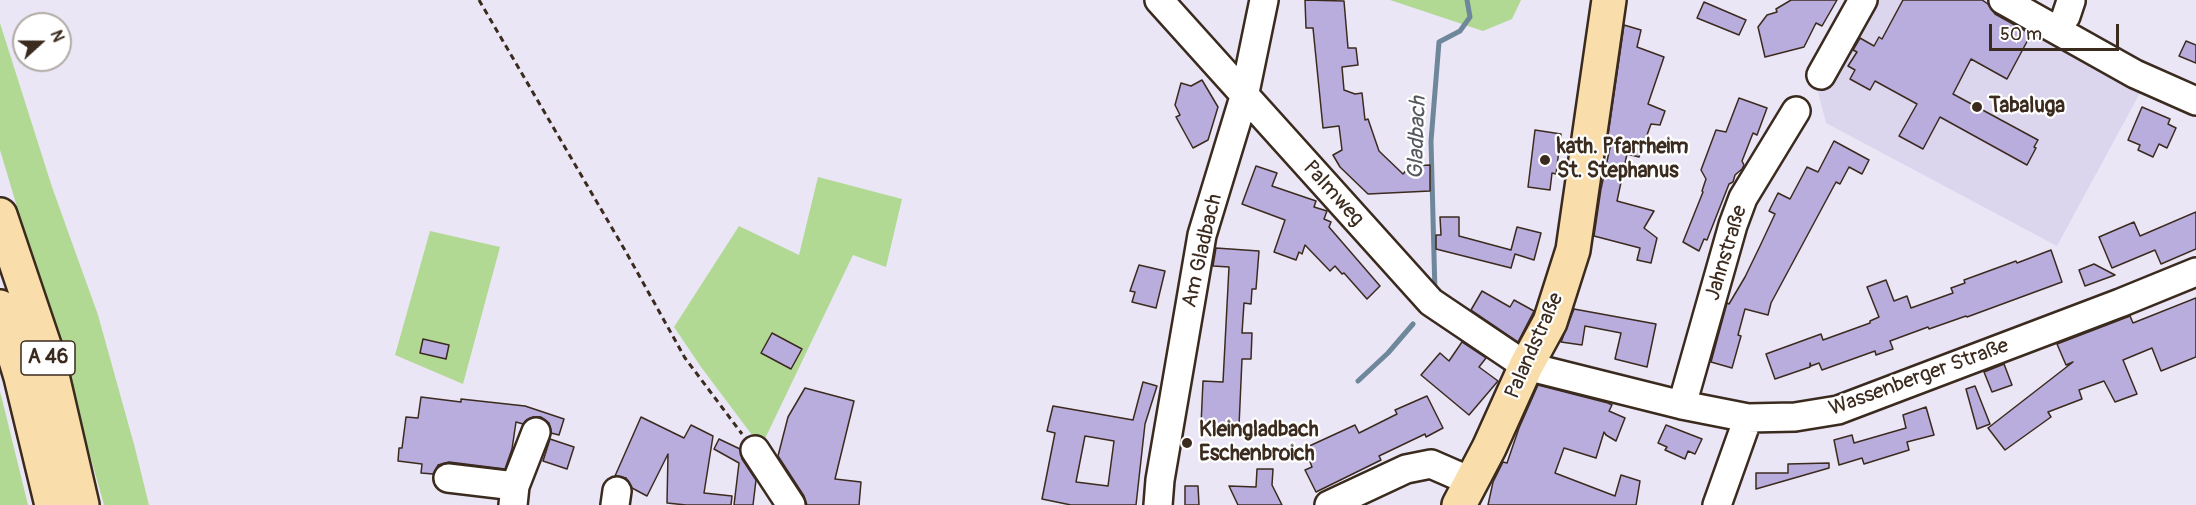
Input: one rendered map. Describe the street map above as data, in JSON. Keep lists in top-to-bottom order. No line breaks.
{"streets":{"main road":["Palandstraße","A 46"],"street":["Palmweg","Am Gladbach","Jahnstraße","Wassenberger Straße"]},"crossings":[["Palmweg","Am Gladbach"],["Palmweg","Palandstraße"],["Palmweg","Wassenberger Straße"],["Jahnstraße","Wassenberger Straße"],["Palandstraße","Wassenberger Straße"]],"water":["Gladbach"],"places":["Tabaluga","kath. Pfarrheim St. Stephanus","Kleingladbach Eschenbroich"],"scale_bar":"50 m","north":"right"}
